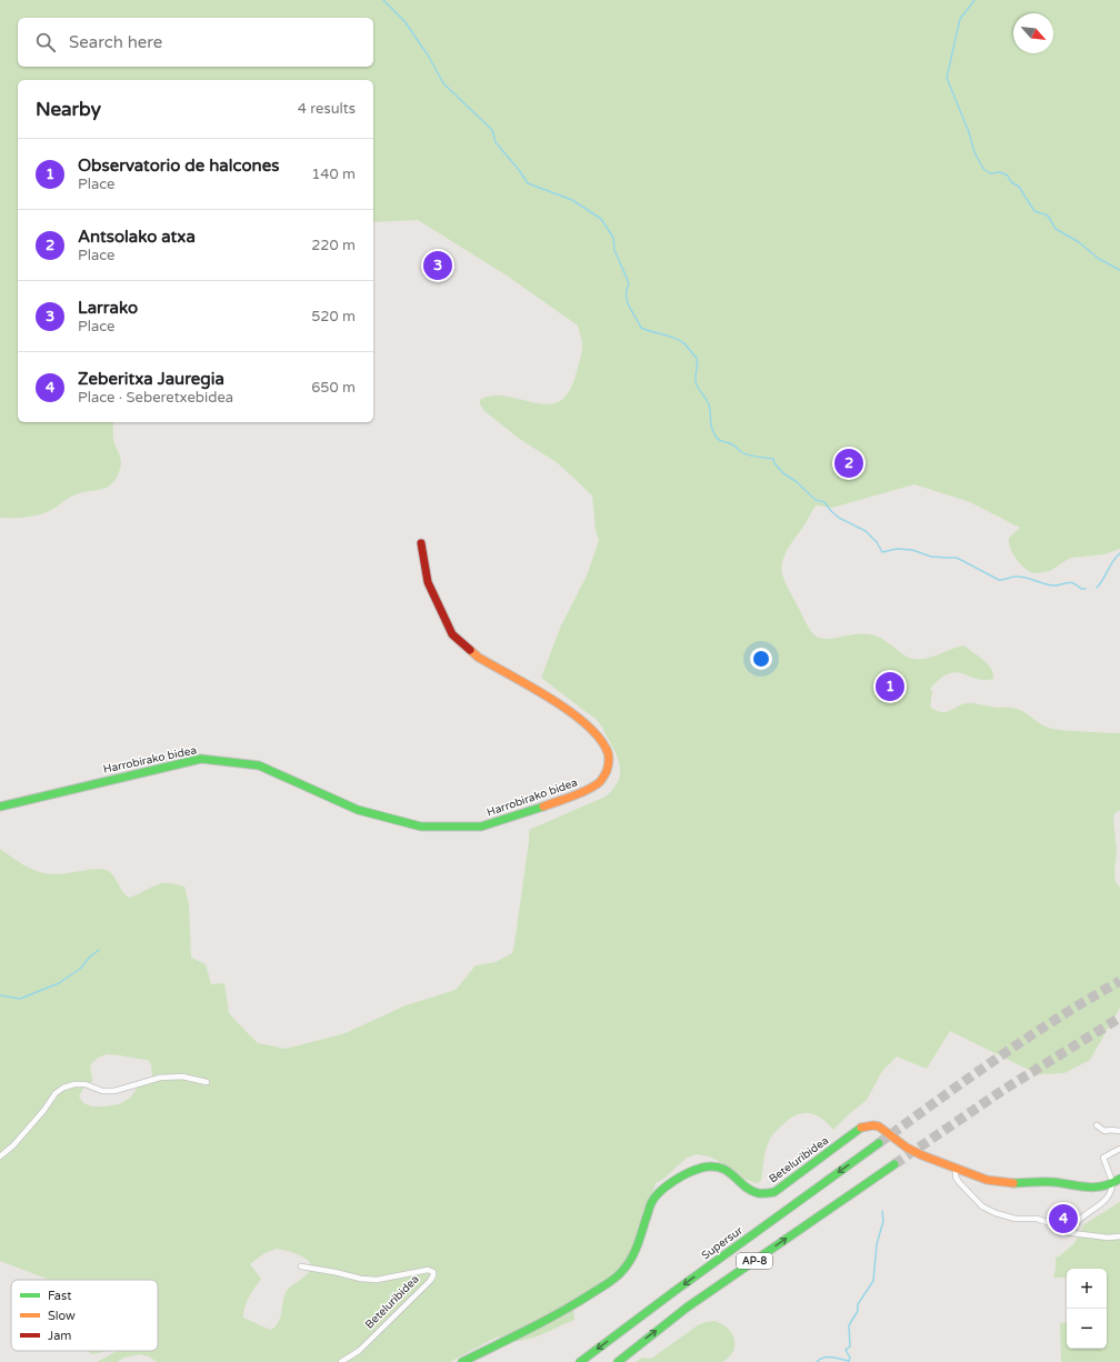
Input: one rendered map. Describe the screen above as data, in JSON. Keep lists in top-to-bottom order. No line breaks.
{"streets":{"main road":["Harrobirako bidea","Beteluribidea","Supersur","AP-8"]},"legend":["Fast","Slow","Jam"],"north":"bottom right","page":{"search":"Search here","heading":["Nearby","4 results"],"list":[{"mark":"1","name":"Observatorio de halcones","note":"Place","value":"140 m"},{"mark":"2","name":"Antsolako atxa","note":"Place","value":"220 m"},{"mark":"3","name":"Larrako","note":"Place","value":"520 m"},{"mark":"4","name":"Zeberitxa Jauregia","note":"Place · Seberetxebidea","value":"650 m"}],"pins":["3","2","1","4"],"map_buttons":["+","−"]}}
